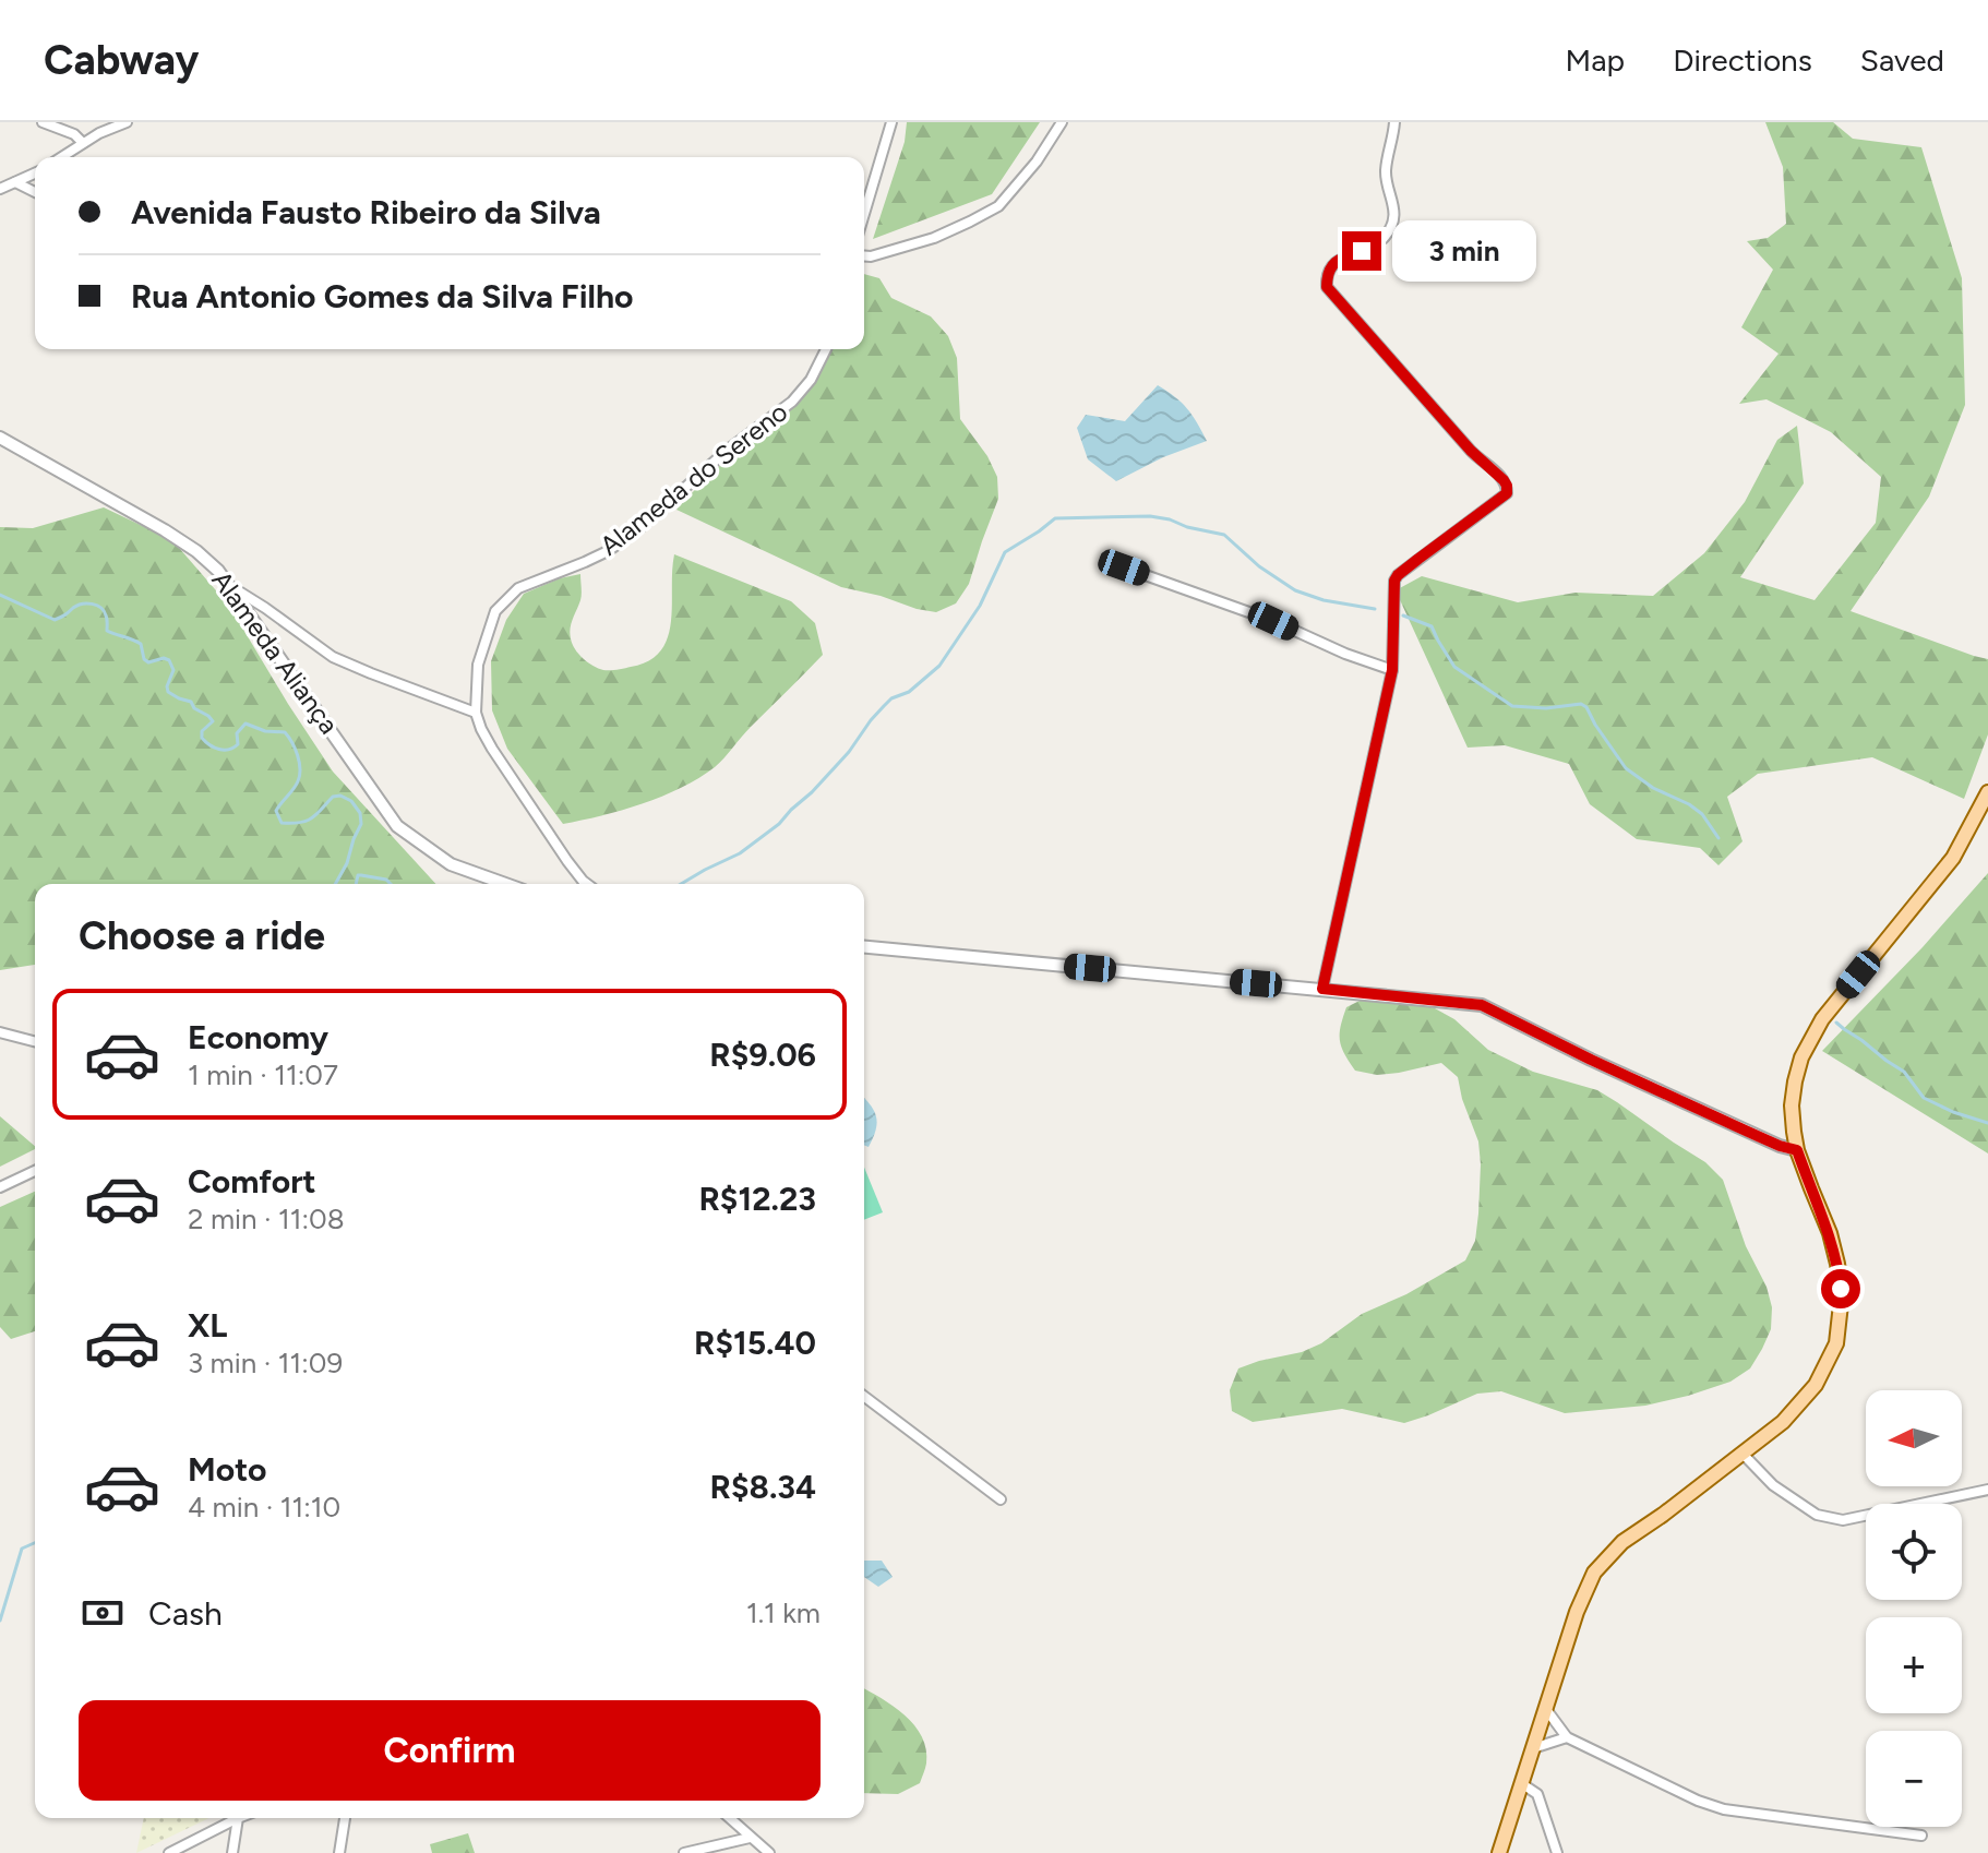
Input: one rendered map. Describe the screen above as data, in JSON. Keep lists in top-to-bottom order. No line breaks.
{"streets":{"street":["Alameda do Sereno","Alameda Aliança"]},"north":"left","page":{"header":"Cabway","nav":["Map","Directions","Saved"],"banner":["Avenida Fausto Ribeiro da Silva","Rua Antonio Gomes da Silva Filho"],"bubble":"3 min","heading":"Choose a ride","list":[{"name":"Economy","note":"1 min · 11:07","value":"R$9.06"},{"name":"Comfort","note":"2 min · 11:08","value":"R$12.23"},{"name":"XL","note":"3 min · 11:09","value":"R$15.40"},{"name":"Moto","note":"4 min · 11:10","value":"R$8.34"}],"map_buttons":["+","−"],"pay":["Cash","1.1 km"],"buttons":"Confirm"}}
